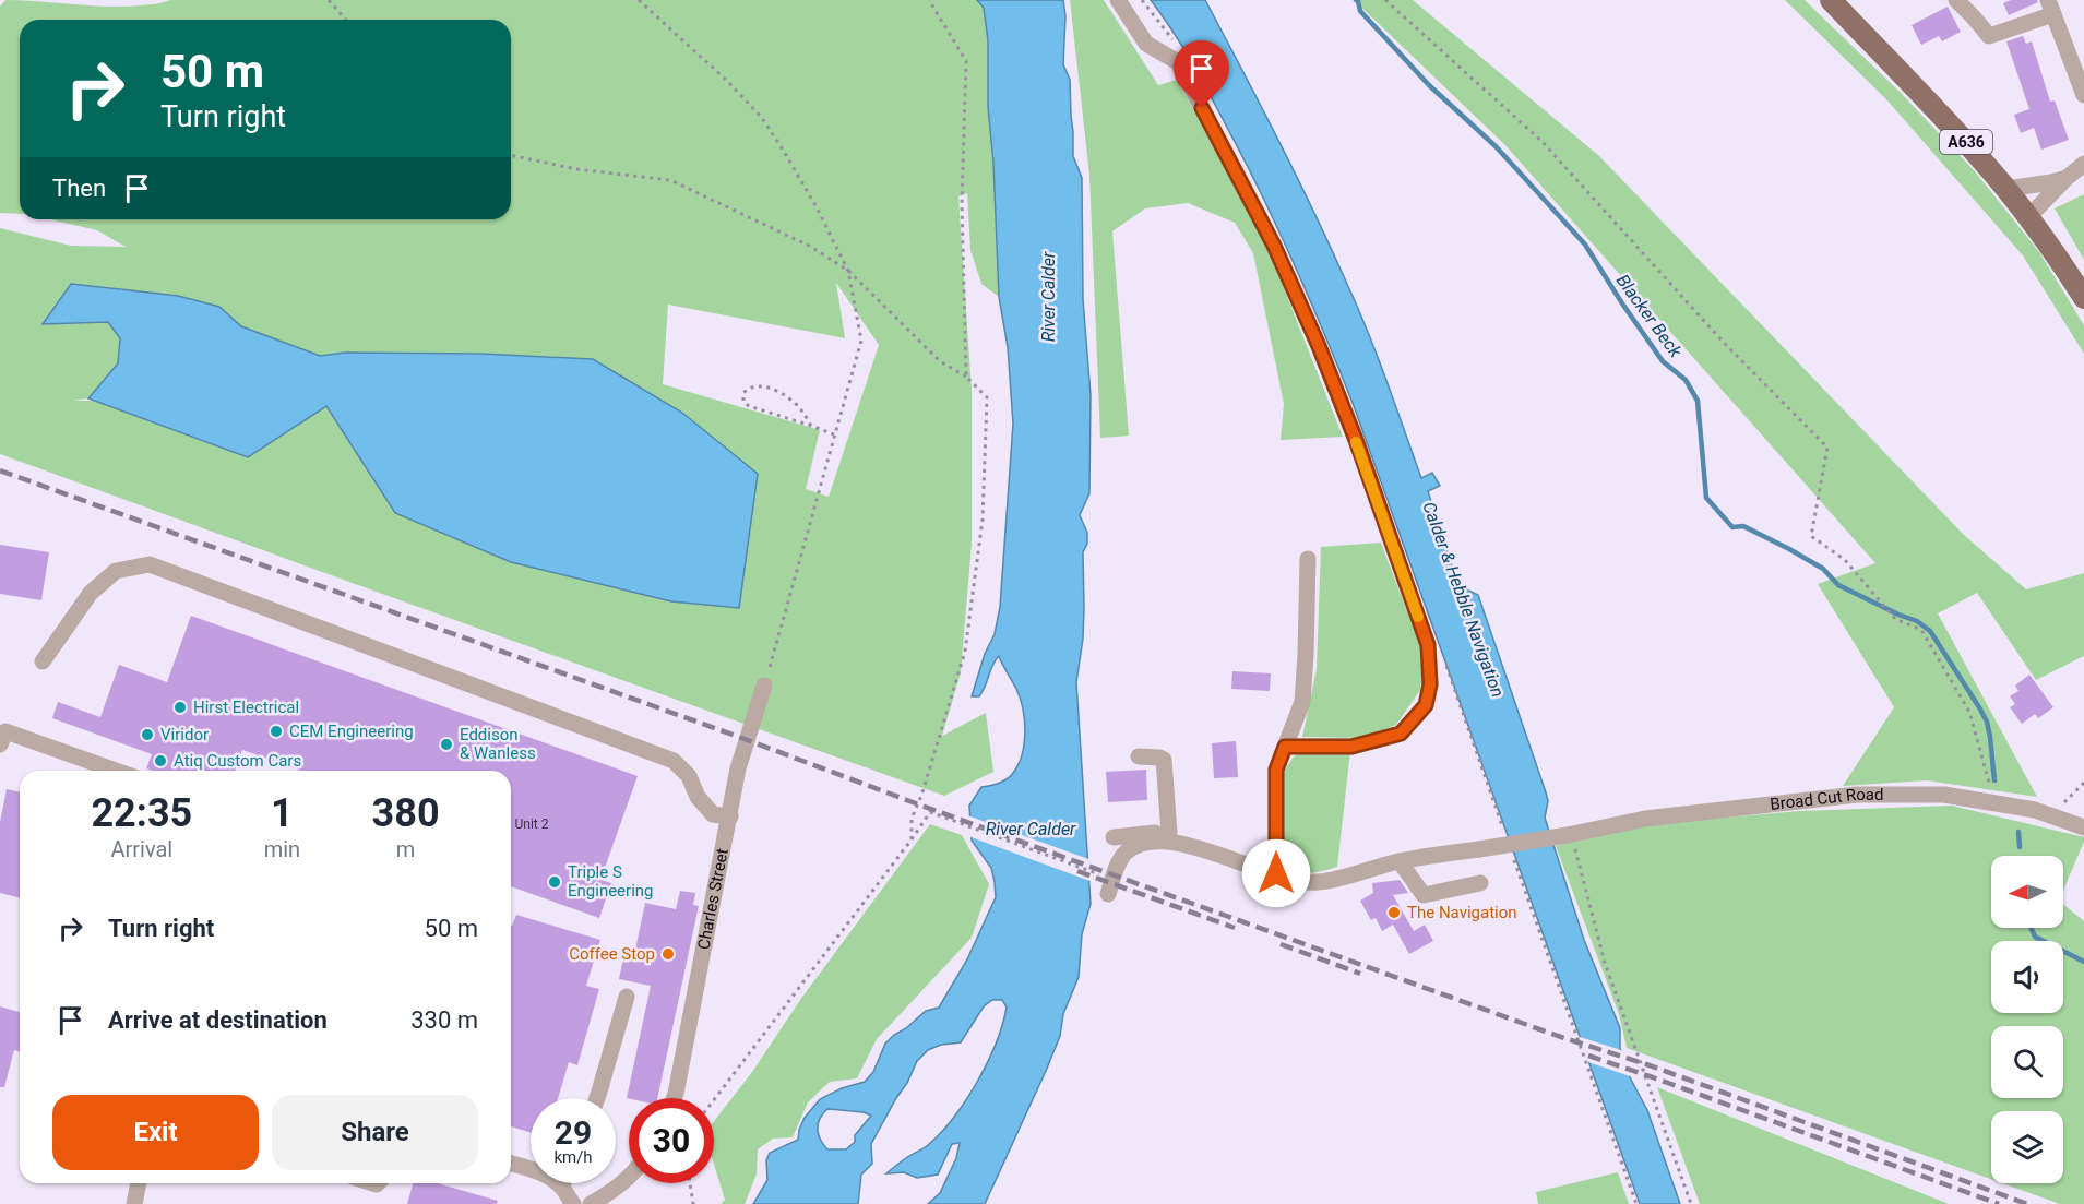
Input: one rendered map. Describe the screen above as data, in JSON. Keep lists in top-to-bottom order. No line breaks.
{"streets":{"main road":["A636"],"street":["Broad Cut Road","Charles Street"]},"water":["River Calder","Blacker Beck","Calder & Hebble Navigation"],"places":["Hirst Electrical","CEM Engineering","Viridor","Eddison & Wanless","Atiq Custom Cars","Triple S Engineering","The Navigation","Coffee Stop"],"house_numbers":["Unit 2"],"north":"left","page":{"turn":["50 m","Turn right"],"then":"Then","eta":["22:35","Arrival","1","min","380","m"],"list":[{"name":"Turn right","value":"50 m"},{"name":"Arrive at destination","value":"330 m"}],"buttons":["Exit","Share"],"speed":"29 km/h","limit":"30"}}
